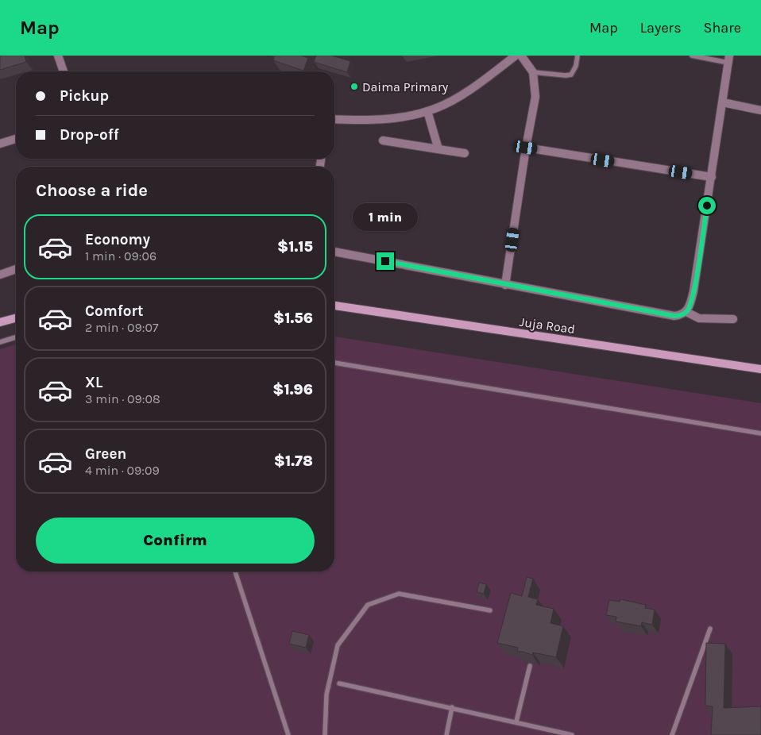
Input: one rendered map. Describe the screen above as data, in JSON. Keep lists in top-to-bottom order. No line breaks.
{"streets":{"main road":["Juja Road"]},"places":["Daima Primary"],"page":{"header":"Map","nav":["Map","Layers","Share"],"banner":["Pickup","Drop-off"],"heading":"Choose a ride","bubble":"1 min","list":[{"name":"Economy","note":"1 min · 09:06","value":"$1.15"},{"name":"Comfort","note":"2 min · 09:07","value":"$1.56"},{"name":"XL","note":"3 min · 09:08","value":"$1.96"},{"name":"Green","note":"4 min · 09:09","value":"$1.78"}],"buttons":"Confirm"}}
